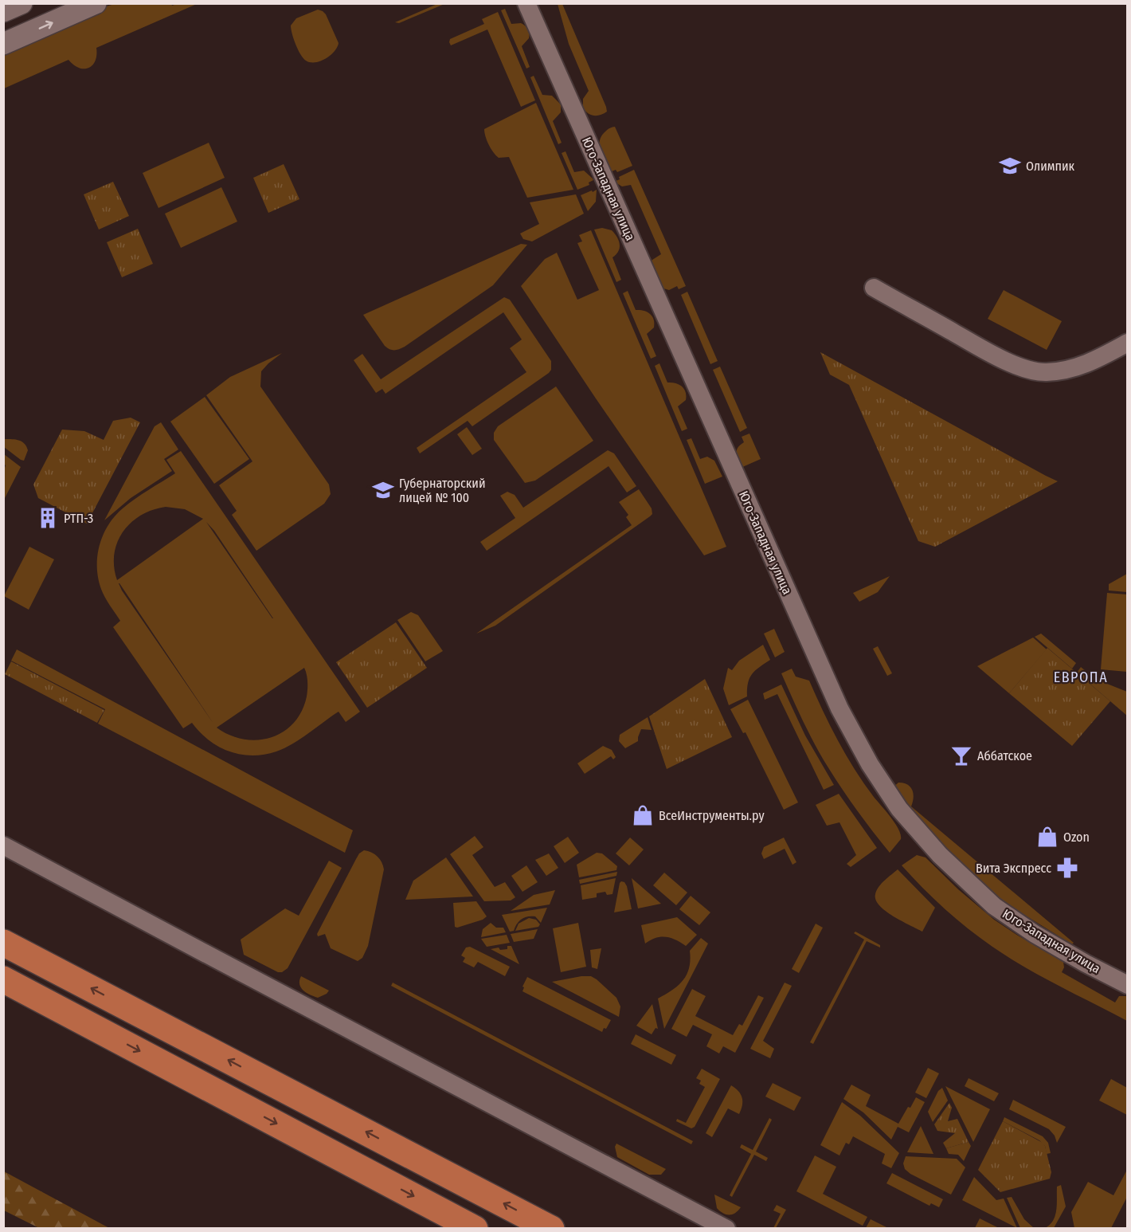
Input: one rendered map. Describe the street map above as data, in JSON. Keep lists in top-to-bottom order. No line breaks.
{"streets":{"street":["Юго-Западная улица"]},"districts":["ЕВРОПА"],"places":{"school or university":["Олимпик","Губернаторский лицей № 100"],"building":["РТП-3"],"bar":["Аббатское"],"shop":["ВсеИнструменты.ру","Ozon"],"pharmacy":["Вита Экспресс"]}}
